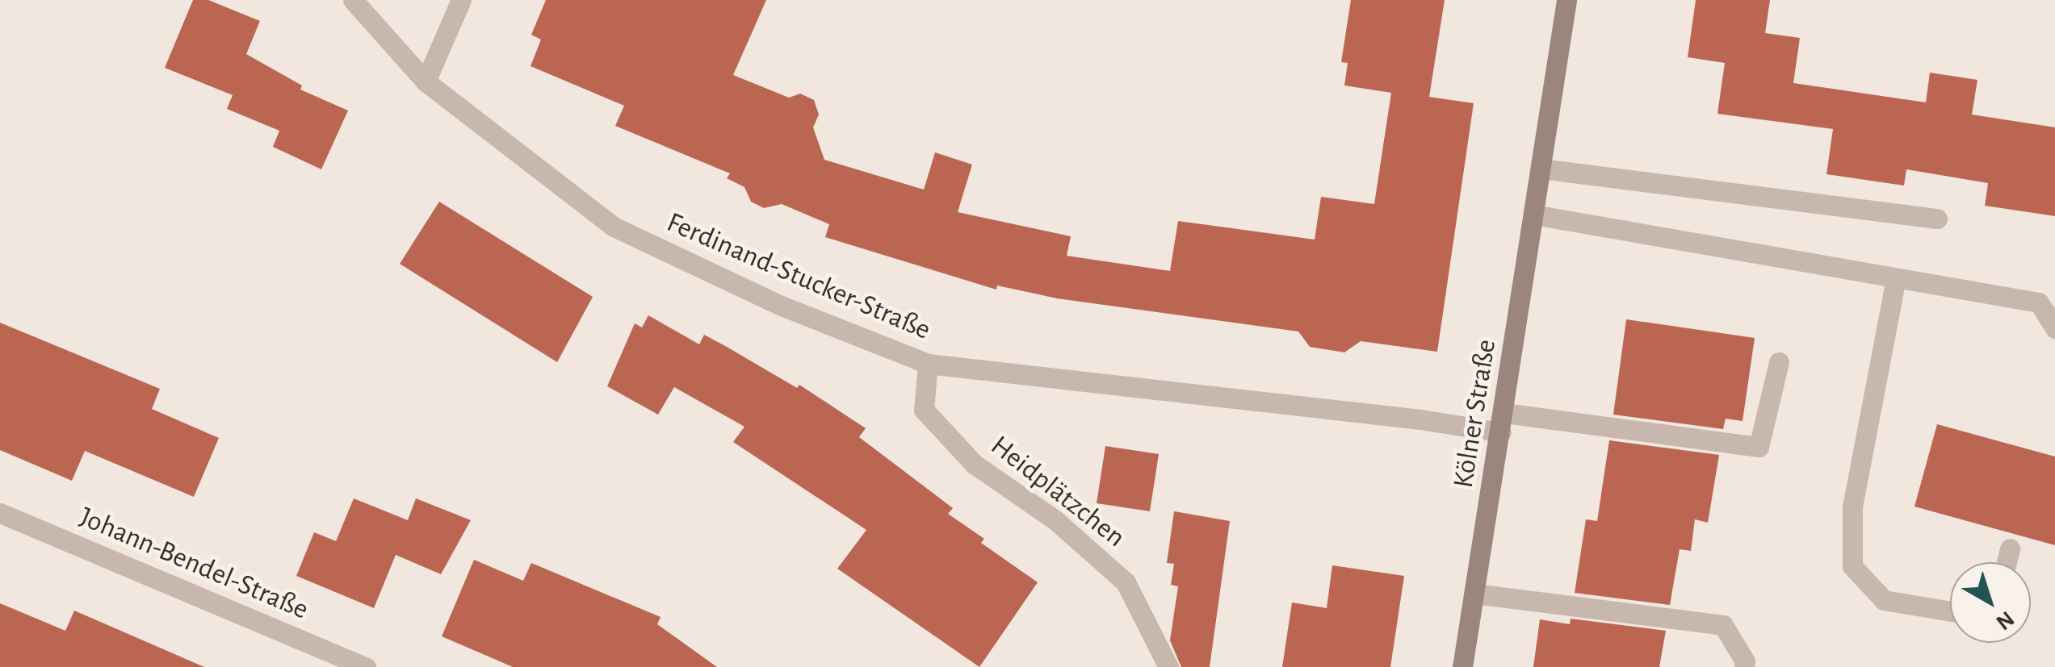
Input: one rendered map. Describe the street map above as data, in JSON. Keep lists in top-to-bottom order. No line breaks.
{"streets":{"main road":["Kölner Straße"],"street":["Ferdinand-Stucker-Straße","Heidplätzchen","Johann-Bendel-Straße"]},"crossings":[["Ferdinand-Stucker-Straße","Kölner Straße"],["Ferdinand-Stucker-Straße","Heidplätzchen"]],"north":"bottom right"}
